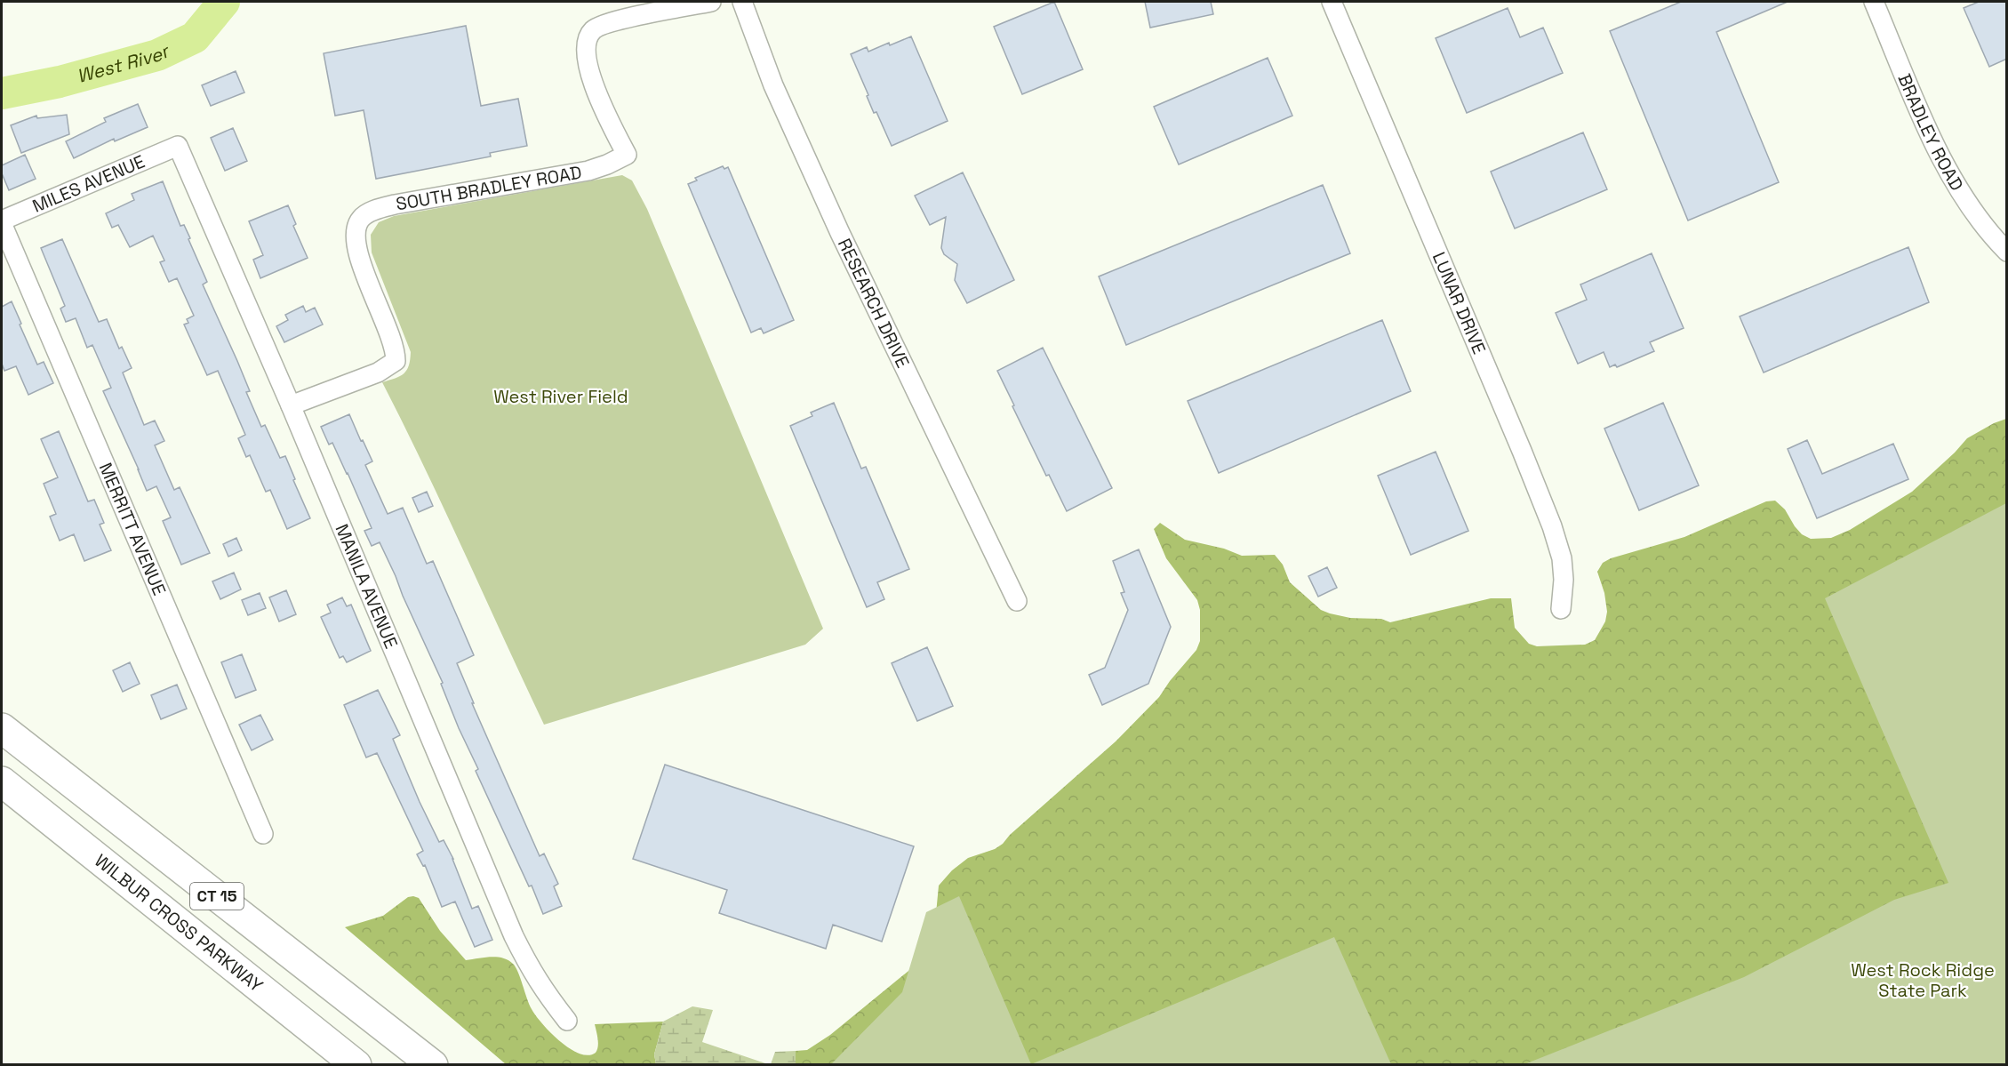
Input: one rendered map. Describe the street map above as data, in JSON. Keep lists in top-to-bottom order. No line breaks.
{"streets":{"highway":["CT 15","WILBUR CROSS PARKWAY"],"street":["BRADLEY ROAD","MILES AVENUE","SOUTH BRADLEY ROAD","LUNAR DRIVE","RESEARCH DRIVE","MERRITT AVENUE","MANILA AVENUE"]},"crossings":[["MILES AVENUE","MERRITT AVENUE"],["MILES AVENUE","MANILA AVENUE"],["SOUTH BRADLEY ROAD","MANILA AVENUE"]],"water":["West River"],"parks":["West River Field","West Rock Ridge State Park"]}
